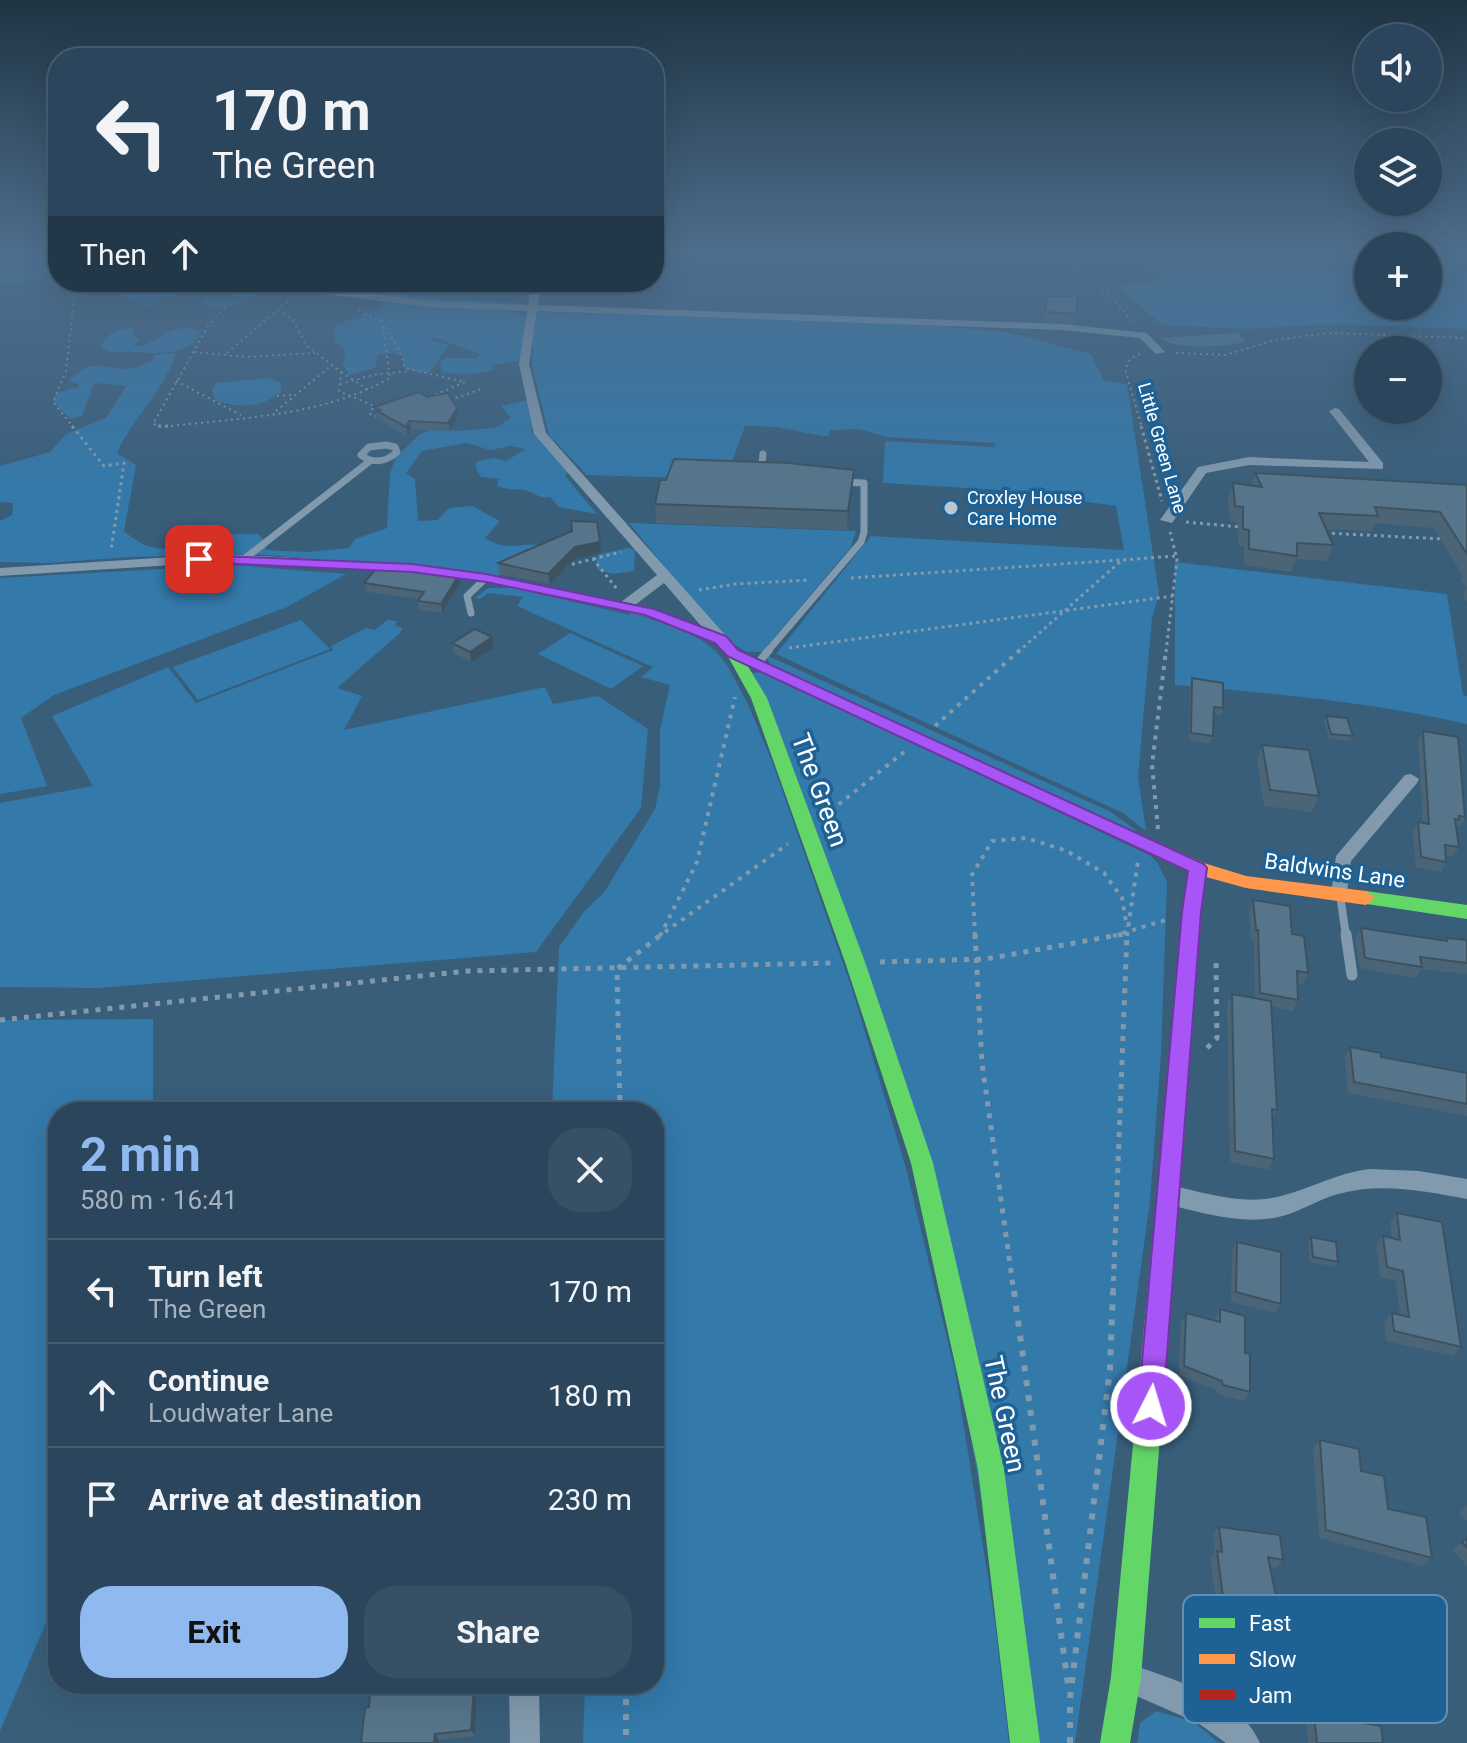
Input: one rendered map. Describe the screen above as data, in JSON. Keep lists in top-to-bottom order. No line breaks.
{"streets":{"street":["The Green","Baldwins Lane"],"path":["Little Green Lane"]},"places":["Croxley House Care Home"],"legend":["Fast","Slow","Jam"],"page":{"map_buttons":["+","−"],"turn":["170 m","The Green"],"then":"Then","heading":["2 min","580 m · 16:41"],"list":[{"name":"Turn left","note":"The Green","value":"170 m"},{"name":"Continue","note":"Loudwater Lane","value":"180 m"},{"name":"Arrive at destination","value":"230 m"}],"buttons":["Exit","Share"]}}
